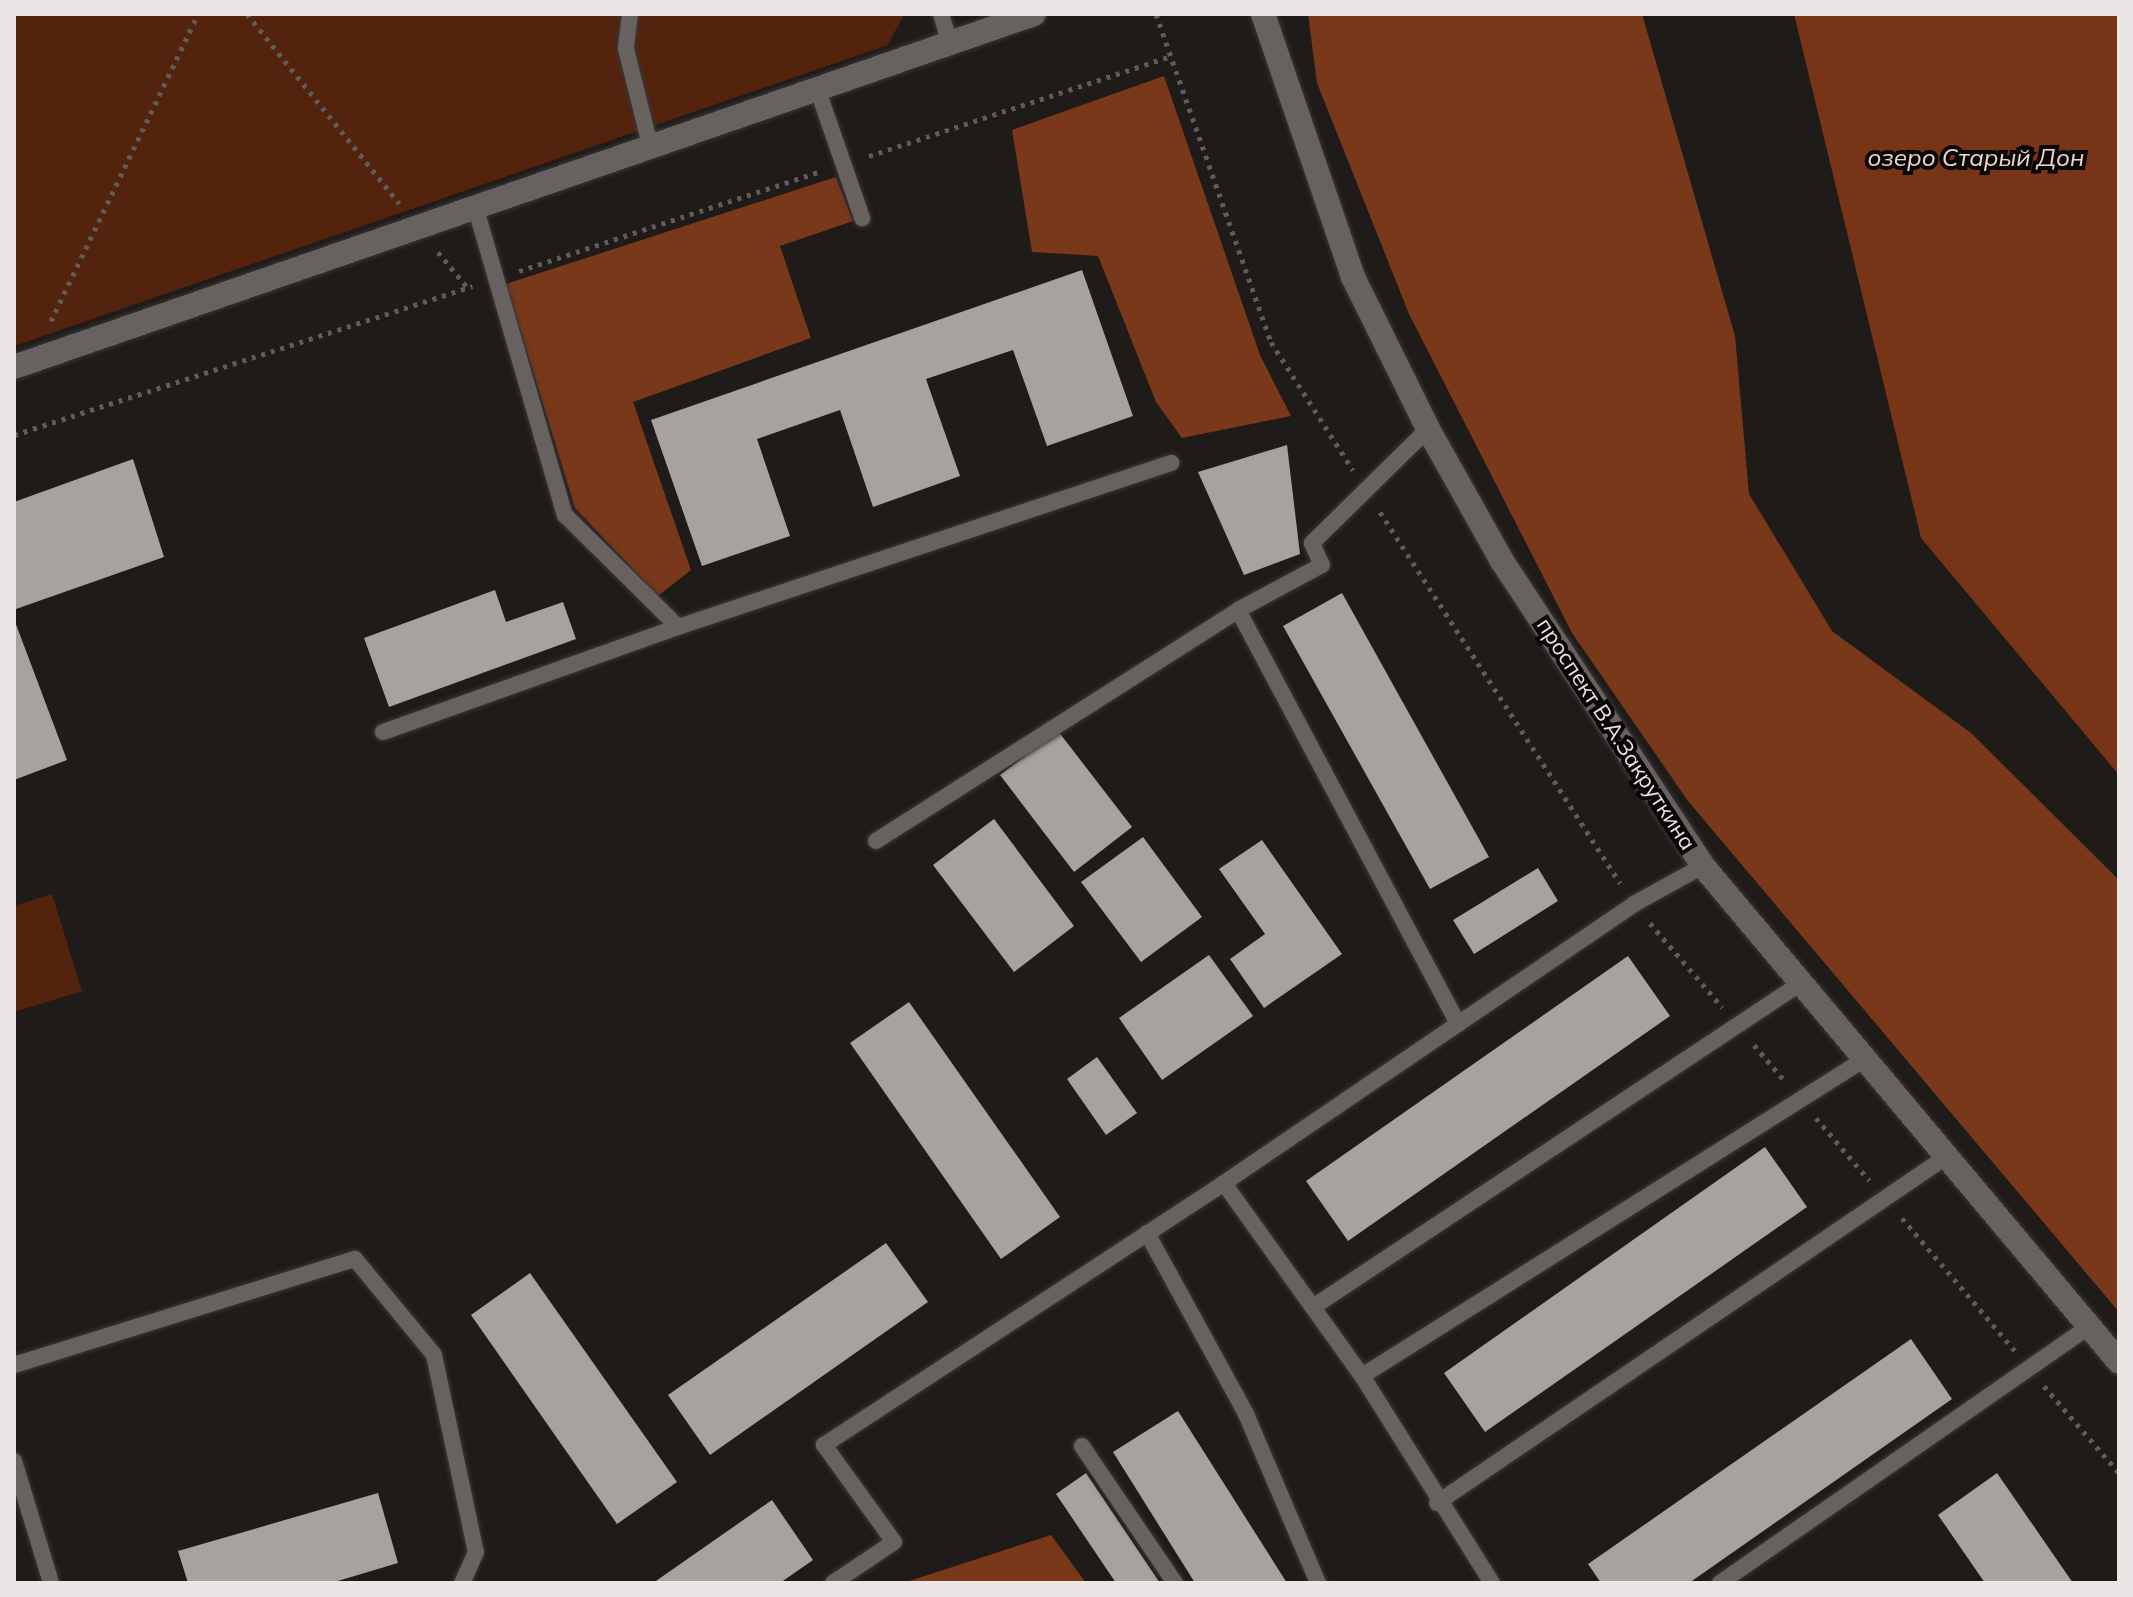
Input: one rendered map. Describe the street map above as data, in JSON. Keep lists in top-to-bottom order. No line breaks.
{"streets":{"street":["проспект В.А.Закруткина"]},"water":["озеро Старый Дон"]}
